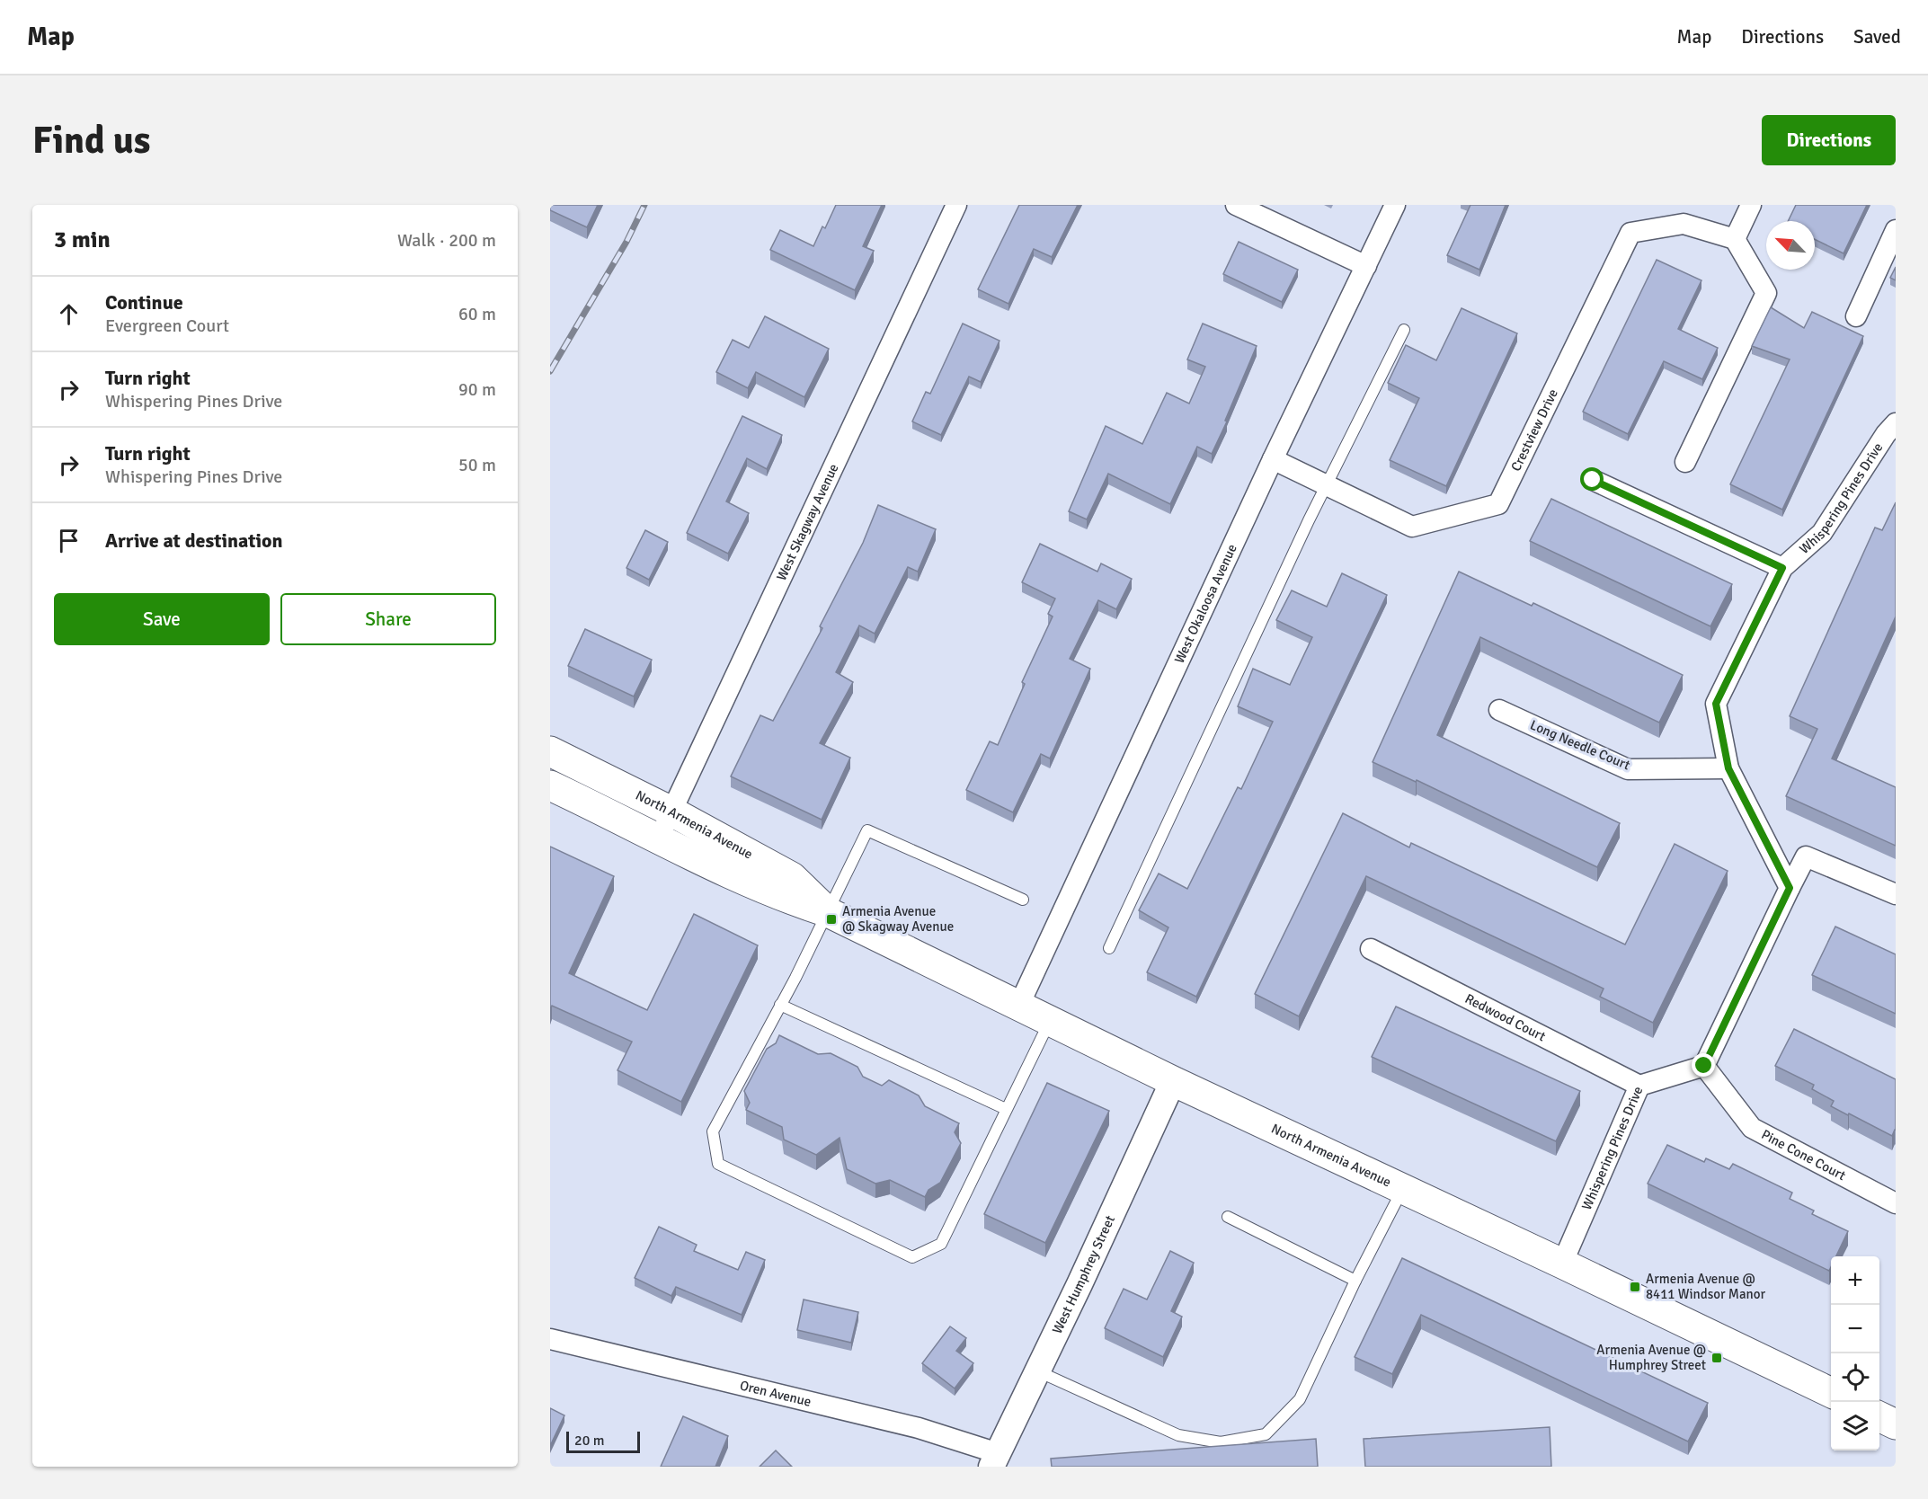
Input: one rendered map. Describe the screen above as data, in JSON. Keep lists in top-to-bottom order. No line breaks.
{"streets":{"main road":["North Armenia Avenue"],"street":["Crestview Drive","Whispering Pines Drive","West Skagway Avenue","West Okaloosa Avenue","Long Needle Court","Redwood Court","Pine Cone Court","West Humphrey Street","Oren Avenue"]},"crossings":[["Crestview Drive","West Okaloosa Avenue"],["Whispering Pines Drive","Long Needle Court"],["Whispering Pines Drive","North Armenia Avenue"],["Whispering Pines Drive","Redwood Court"],["Whispering Pines Drive","Pine Cone Court"],["West Skagway Avenue","North Armenia Avenue"],["West Okaloosa Avenue","North Armenia Avenue"],["North Armenia Avenue","West Humphrey Street"],["West Humphrey Street","Oren Avenue"]],"places":{"transit":["Armenia Avenue @ Skagway Avenue","Armenia Avenue @ 8411 Windsor Manor","Armenia Avenue @ Humphrey Street"]},"scale_bar":"20 m","north":"top left","page":{"header":"Map","nav":["Map","Directions","Saved"],"buttons":["Directions",["Save","Share"]],"title":"Find us","heading":["3 min","Walk · 200 m"],"list":[["Continue","Evergreen Court","60 m"],["Turn right","Whispering Pines Drive","90 m"],["Turn right","Whispering Pines Drive","50 m"],"Arrive at destination"],"map_buttons":["+","−"],"scale":"20 m"}}
